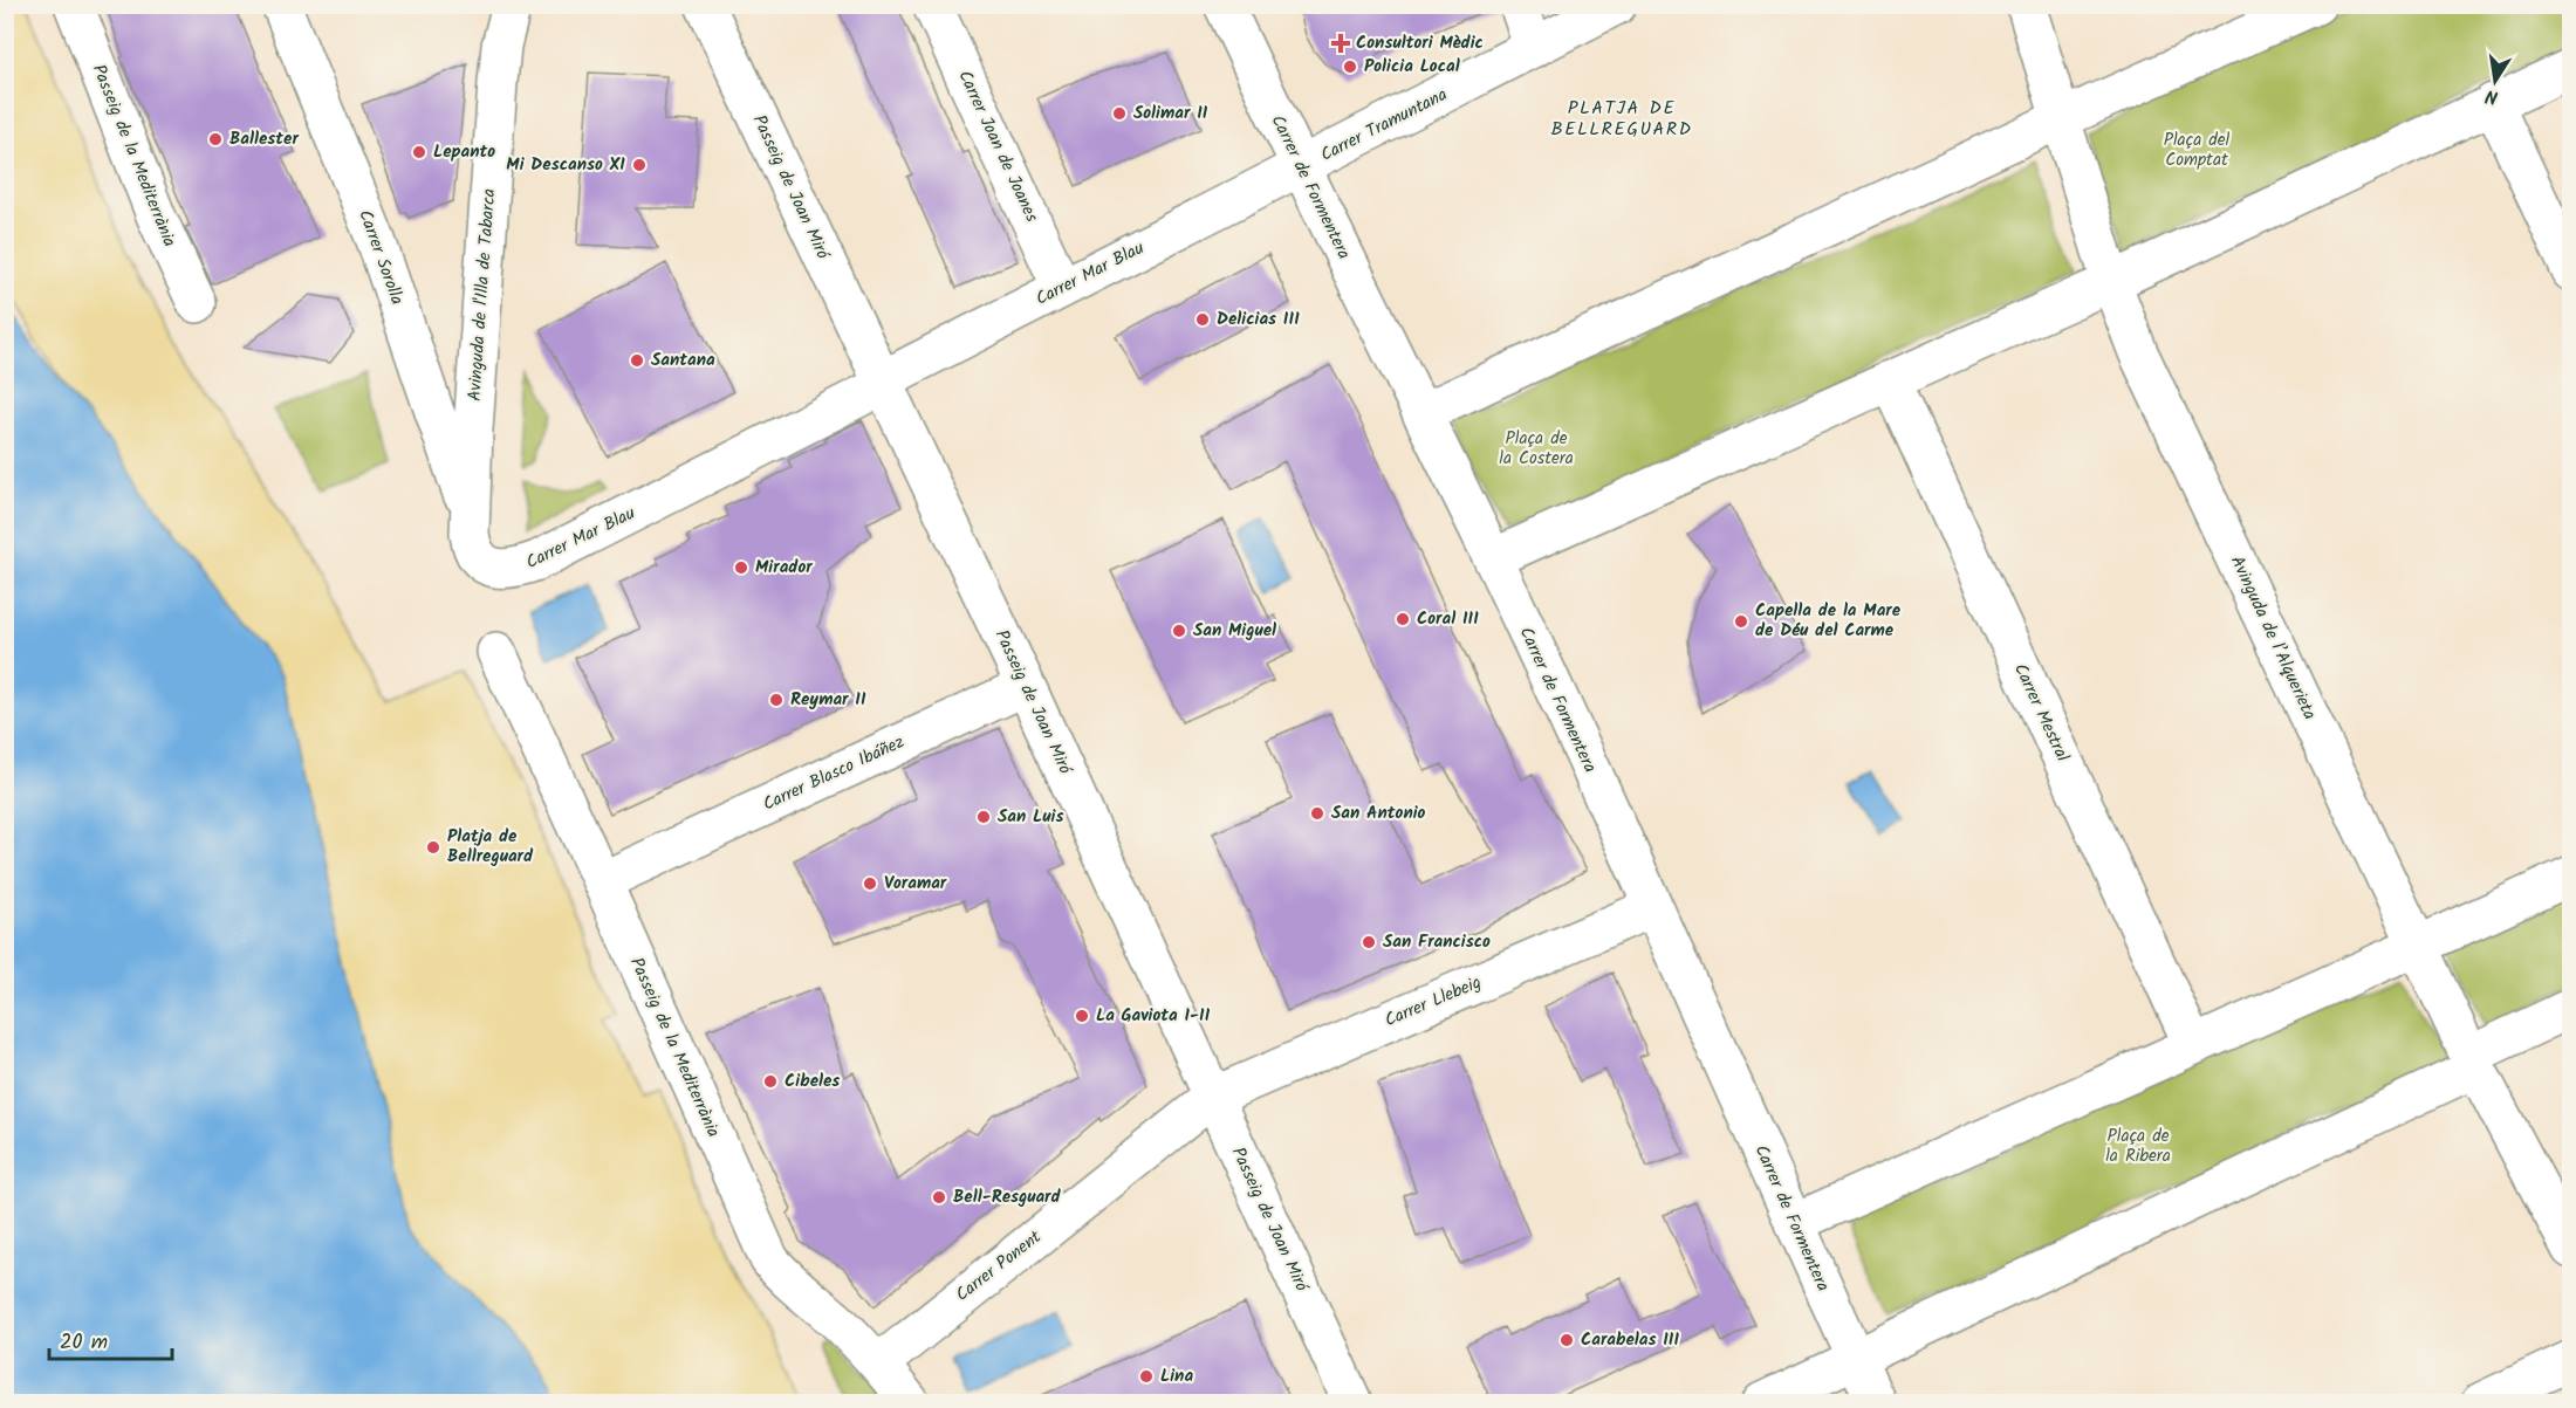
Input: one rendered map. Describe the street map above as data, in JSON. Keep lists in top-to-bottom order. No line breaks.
{"streets":{"street":["Carrer Tramuntana","Carrer Joan de Joanes","Passeig de la Mediterrània","Passeig de Joan Miró","Carrer de Formentera","Carrer Sorolla","Carrer Mar Blau","Avinguda de l'Illa de Tabarca","Avinguda de l’Alquerieta","Carrer Mestral","Carrer Blasco Ibáñez","Carrer Llebeig","Carrer Ponent"]},"crossings":[["Carrer Tramuntana","Carrer de Formentera"],["Carrer Tramuntana","Carrer Mar Blau"],["Carrer Joan de Joanes","Carrer Mar Blau"],["Passeig de la Mediterrània","Carrer Blasco Ibáñez"],["Passeig de la Mediterrània","Carrer Ponent"],["Passeig de Joan Miró","Carrer Mar Blau"],["Passeig de Joan Miró","Carrer Blasco Ibáñez"],["Passeig de Joan Miró","Carrer Llebeig"],["Passeig de Joan Miró","Carrer Ponent"],["Carrer de Formentera","Carrer Mar Blau"],["Carrer de Formentera","Carrer Llebeig"],["Carrer Sorolla","Avinguda de l'Illa de Tabarca"],["Carrer Mar Blau","Avinguda de l'Illa de Tabarca"],["Carrer Llebeig","Carrer Ponent"]],"districts":["PLATJA DE BELLREGUARD"],"parks":["Plaça del Comptat","Plaça de la Costera","Plaça de la Ribera"],"places":{"health":["Consultori Mèdic"],"other":["Policia Local","Solimar II","Ballester","Lepanto","Mi Descanso XI","Delicias III","Santana","Mirador","Coral III","Capella de la Mare de Déu del Carme","San Miguel","Reymar II","San Antonio","San Luis","Platja de Bellreguard","Voramar","San Francisco","La Gaviota I-II","Cibeles","Bell-Resguard","Carabelas III","Lina"]},"scale_bar":"20 m","north":"bottom"}
